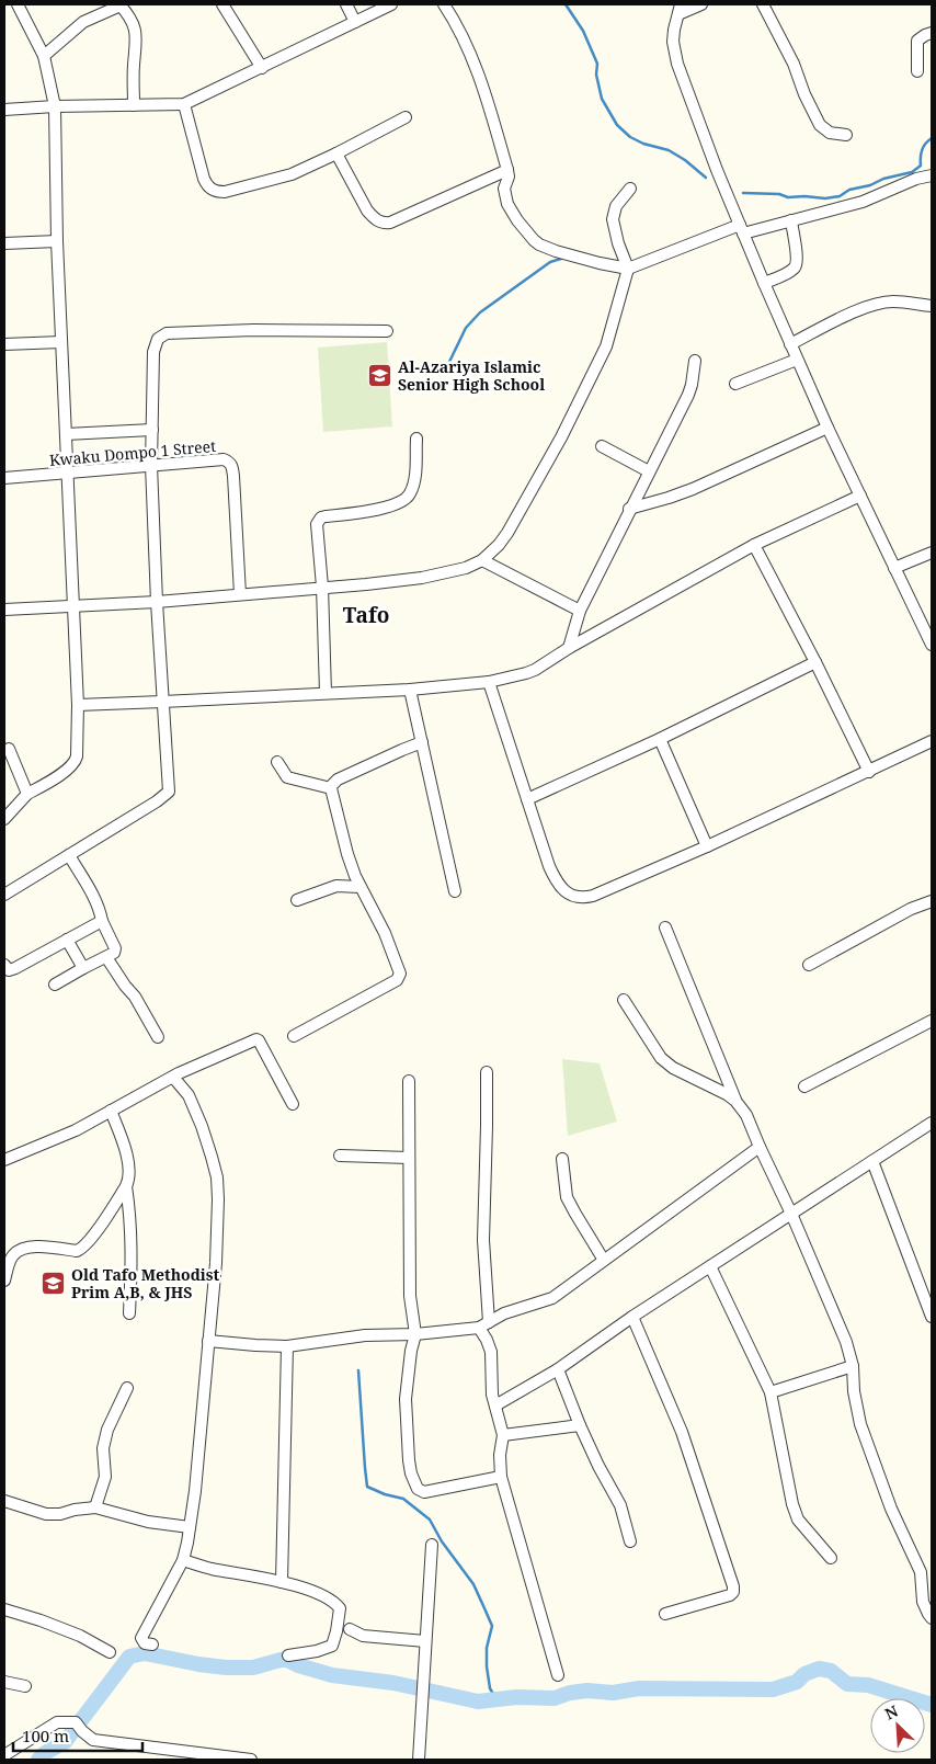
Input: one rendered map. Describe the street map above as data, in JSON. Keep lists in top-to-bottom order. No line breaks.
{"streets":{"street":["Kwaku Dompo 1 Street"]},"districts":["Tafo"],"places":{"school or university":["Al-Azariya Islamic Senior High School","Old Tafo Methodist Prim A,B, & JHS"]},"scale_bar":"100 m","north":"top left"}
